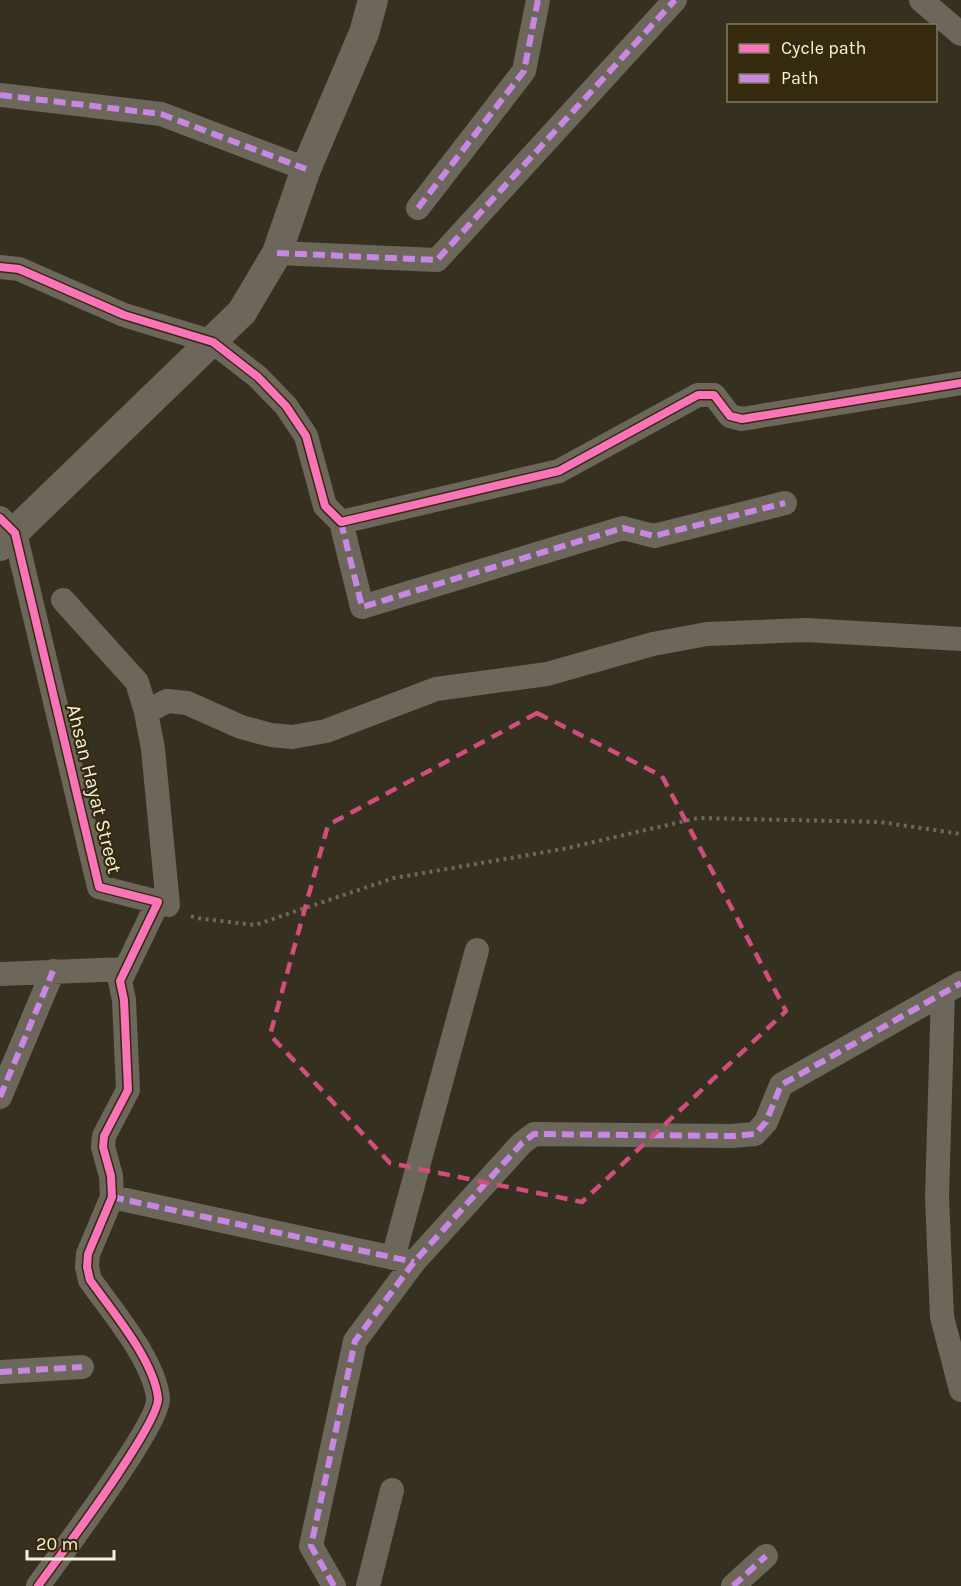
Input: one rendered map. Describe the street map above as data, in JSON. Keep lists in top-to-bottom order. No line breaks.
{"streets":{"street":["Ahsan Hayat Street"]},"legend":["Cycle path","Path"],"scale_bar":"20 m"}
